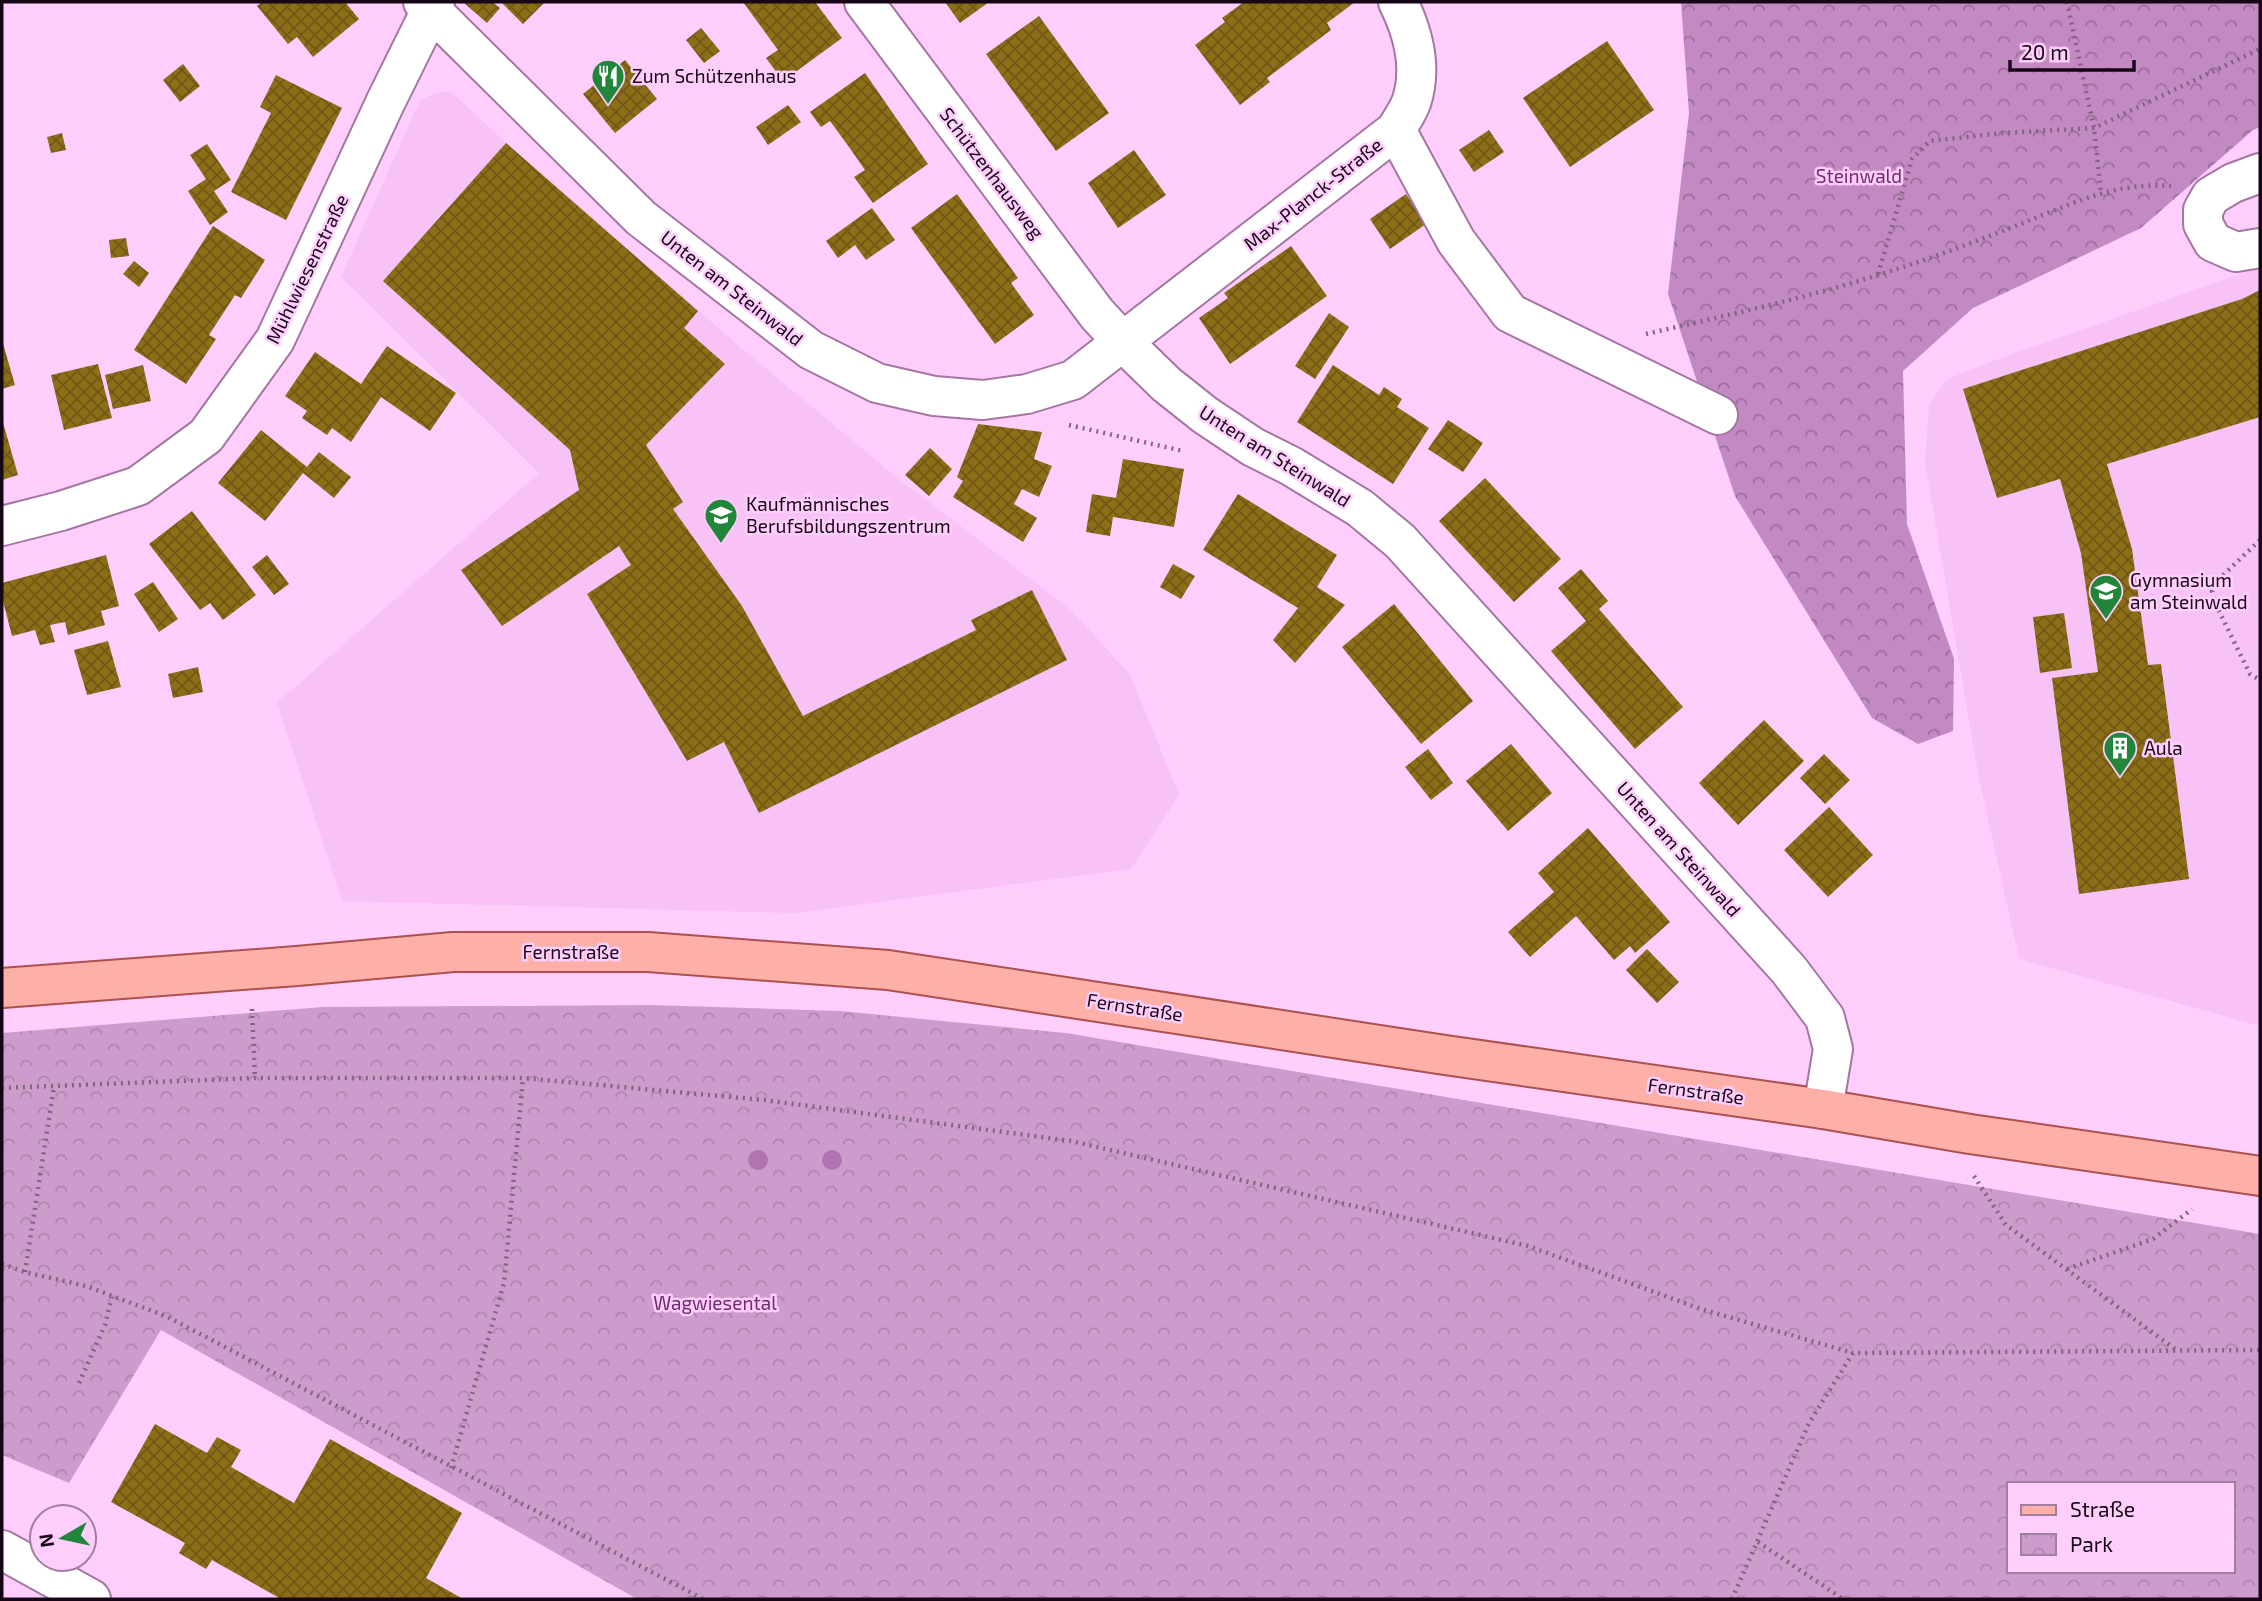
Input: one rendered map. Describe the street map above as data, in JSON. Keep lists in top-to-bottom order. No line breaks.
{"streets":{"main road":["Fernstraße"],"street":["Schützenhausweg","Max-Planck-Straße","Mühlwiesenstraße","Unten am Steinwald"]},"crossings":[["Schützenhausweg","Max-Planck-Straße"],["Schützenhausweg","Unten am Steinwald"],["Max-Planck-Straße","Unten am Steinwald"],["Mühlwiesenstraße","Unten am Steinwald"],["Unten am Steinwald","Fernstraße"]],"parks":["Steinwald","Wagwiesental"],"places":{"restaurant":["Zum Schützenhaus"],"school or university":["Kaufmännisches Berufsbildungszentrum","Gymnasium am Steinwald"],"building":["Aula"]},"legend":["Straße","Park"],"scale_bar":"20 m","north":"left"}
